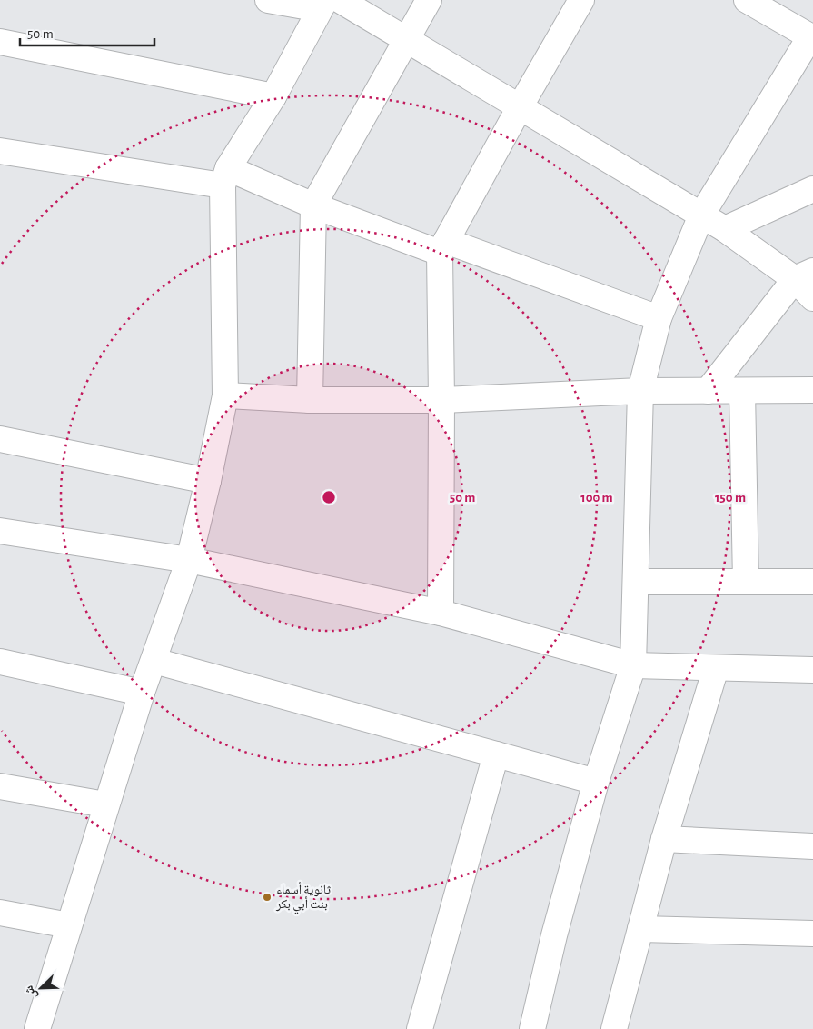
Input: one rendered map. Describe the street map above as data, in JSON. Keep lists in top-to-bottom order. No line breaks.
{"places":["ثانوية أسماء بنت أبي بكر"],"scale_bar":"50 m","north":"bottom left","rings":["50 m","100 m","150 m"]}
